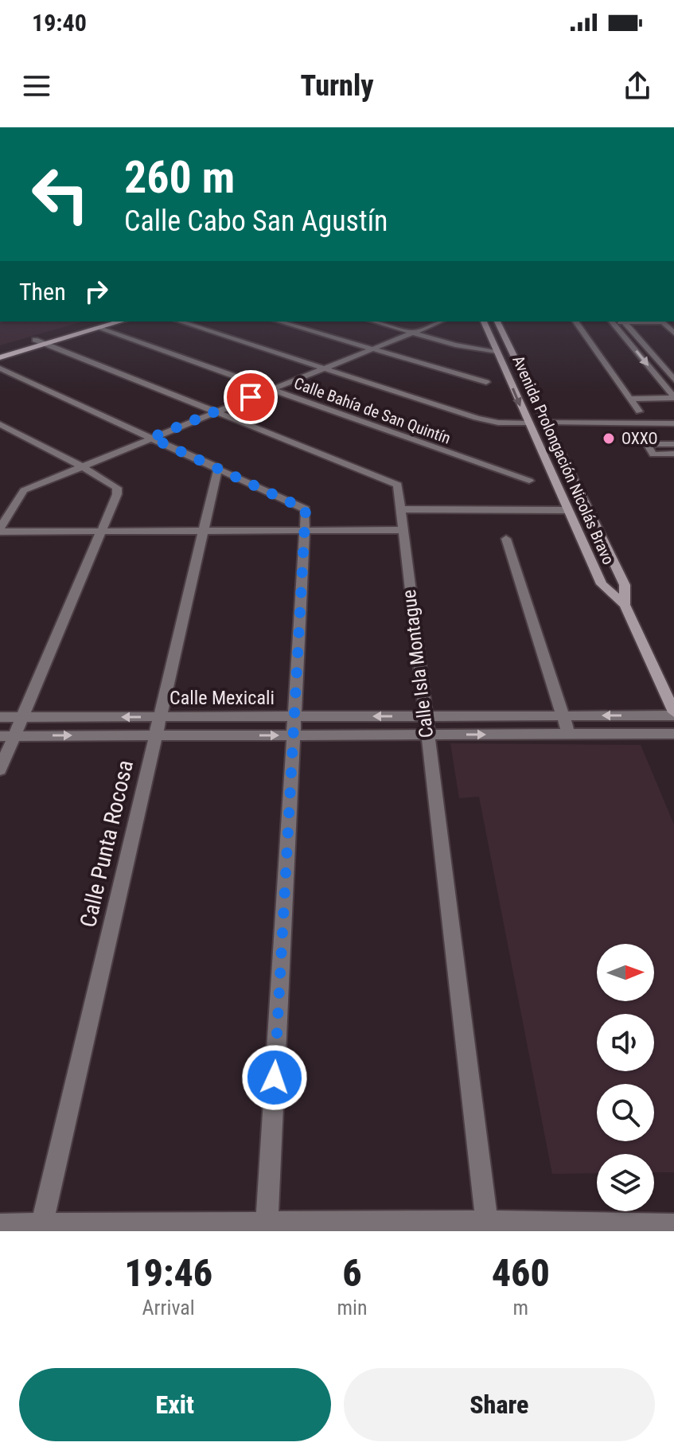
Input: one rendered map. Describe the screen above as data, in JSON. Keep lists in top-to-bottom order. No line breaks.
{"streets":{"main road":["Avenida Prolongación Nicolás Bravo"],"street":["Calle Bahía de San Quintín","Calle Isla Montague","Calle Mexicali","Calle Punta Rocosa"]},"crossings":[["Avenida Prolongación Nicolás Bravo","Calle Mexicali"],["Calle Isla Montague","Calle Mexicali"],["Calle Mexicali","Calle Punta Rocosa"]],"places":["OXXO"],"north":"right","page":{"status":"19:40","header":"Turnly","turn":["260 m","Calle Cabo San Agustín"],"then":"Then","eta":["19:46","Arrival","6","min","460","m"],"buttons":["Exit","Share"]}}
